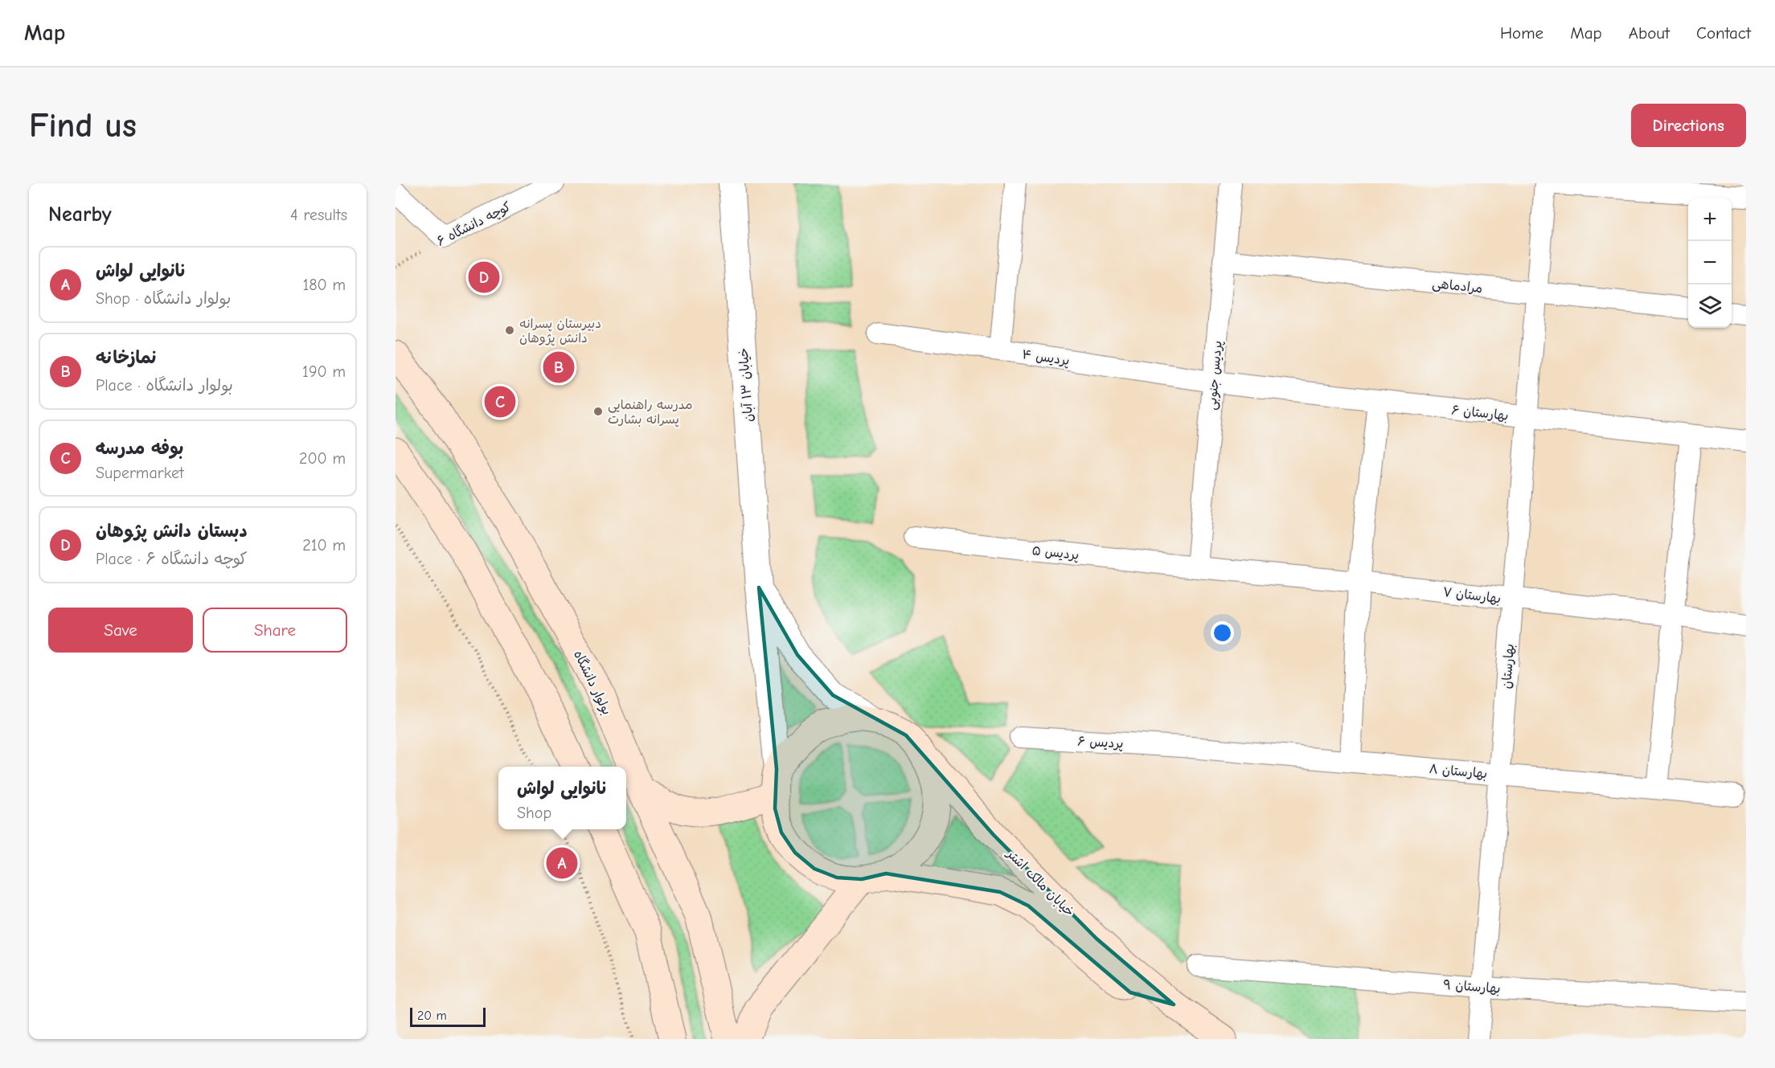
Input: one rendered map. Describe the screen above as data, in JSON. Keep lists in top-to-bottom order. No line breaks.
{"streets":{"main road":["بولوار دانشگاه","خیابان مالک اشتر"],"street":["کوچه دانشگاه ۶","مرادماهی","پردیس ۴","پردیس جنوبی","خیابان ۱۳ آبان","بهارستان ۶","پردیس ۵","بهارستان ۷","بهارستان","پردیس ۶","بهارستان ۸","بهارستان ۹"]},"crossings":[["مرادماهی","پردیس جنوبی"],["مرادماهی","بهارستان"],["پردیس ۴","پردیس جنوبی"],["پردیس ۴","بهارستان ۶"],["پردیس جنوبی","بهارستان ۶"],["پردیس جنوبی","پردیس ۵"],["پردیس جنوبی","بهارستان ۷"],["خیابان ۱۳ آبان","خیابان مالک اشتر"],["بهارستان ۶","بهارستان"],["پردیس ۵","بهارستان ۷"],["بهارستان ۷","بهارستان"],["بهارستان","بهارستان ۸"],["بهارستان","بهارستان ۹"],["پردیس ۶","بهارستان ۸"]],"places":["دبیرستان پسرانه دانش پژوهان","مدرسه راهنمایی پسرانه بشارت"],"scale_bar":"20 m","page":{"header":"Map","nav":["Home","Map","About","Contact"],"buttons":["Directions",["Save","Share"]],"title":"Find us","heading":["Nearby","4 results"],"map_buttons":["+","−"],"list":[{"mark":"A","name":"نانوایی لواش","note":"Shop · بولوار دانشگاه","value":"180 m"},{"mark":"B","name":"نمازخانه","note":"Place · بولوار دانشگاه","value":"190 m"},{"mark":"C","name":"بوفه مدرسه","note":"Supermarket","value":"200 m"},{"mark":"D","name":"دبستان دانش پژوهان","note":"Place · کوچه دانشگاه ۶","value":"210 m"}],"pins":["D","B","C","A"],"popup":["نانوایی لواش","Shop"],"scale":"20 m"}}
